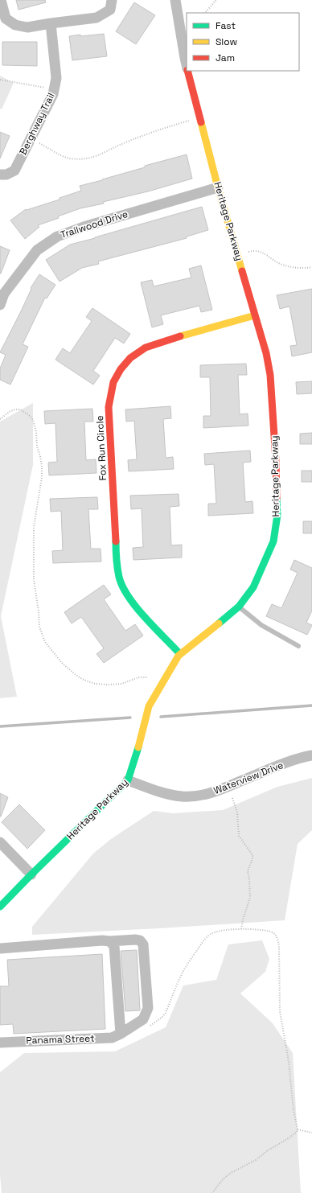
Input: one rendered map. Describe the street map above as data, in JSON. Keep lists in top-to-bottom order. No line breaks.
{"streets":{"street":["Berghway Trail","Heritage Parkway","Trailwood Drive","Fox Run Circle","Waterview Drive","Panama Street"]},"crossings":[["Heritage Parkway","Trailwood Drive"],["Heritage Parkway","Fox Run Circle"],["Heritage Parkway","Waterview Drive"]],"legend":["Fast","Slow","Jam"]}
